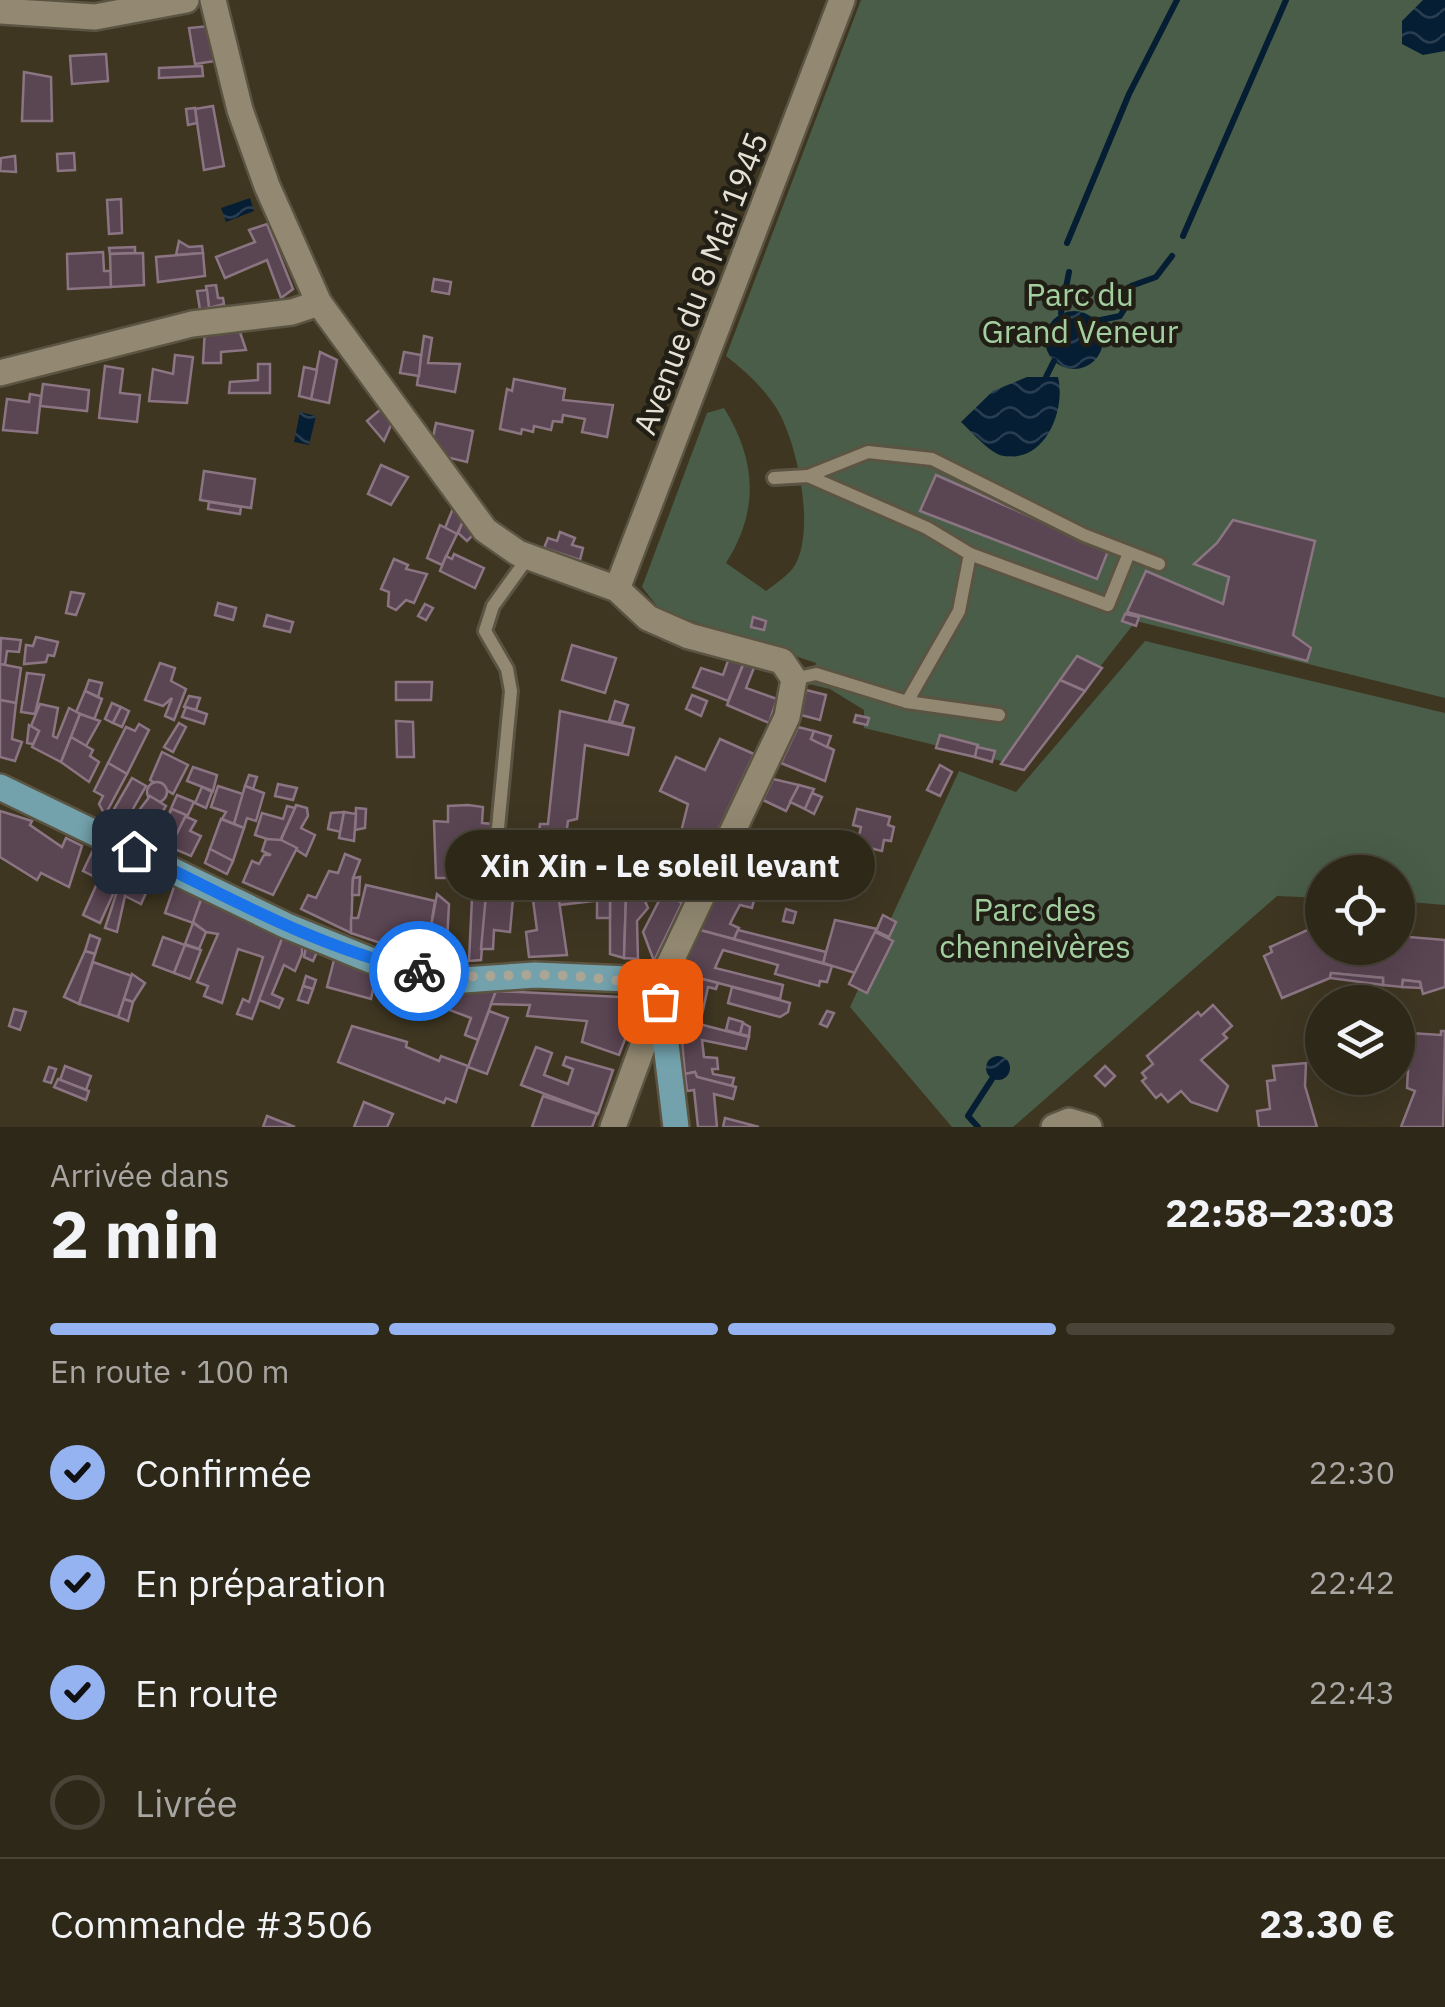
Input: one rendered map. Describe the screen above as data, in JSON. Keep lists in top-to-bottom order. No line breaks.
{"streets":{"street":["Avenue du 8 Mai 1945"]},"parks":["Parc du Grand Veneur","Parc des chenneivères"],"places":["Xin Xin - Le soleil levant"],"page":{"bubble":"Xin Xin - Le soleil levant","heading":["2 min","Arrivée dans","22:58–23:03"],"panel":["Commande #3506","23.30 €"],"bar":"En route · 100 m","list":[["Confirmée","22:30"],["En préparation","22:42"],["En route","22:43"],"Livrée"]}}
